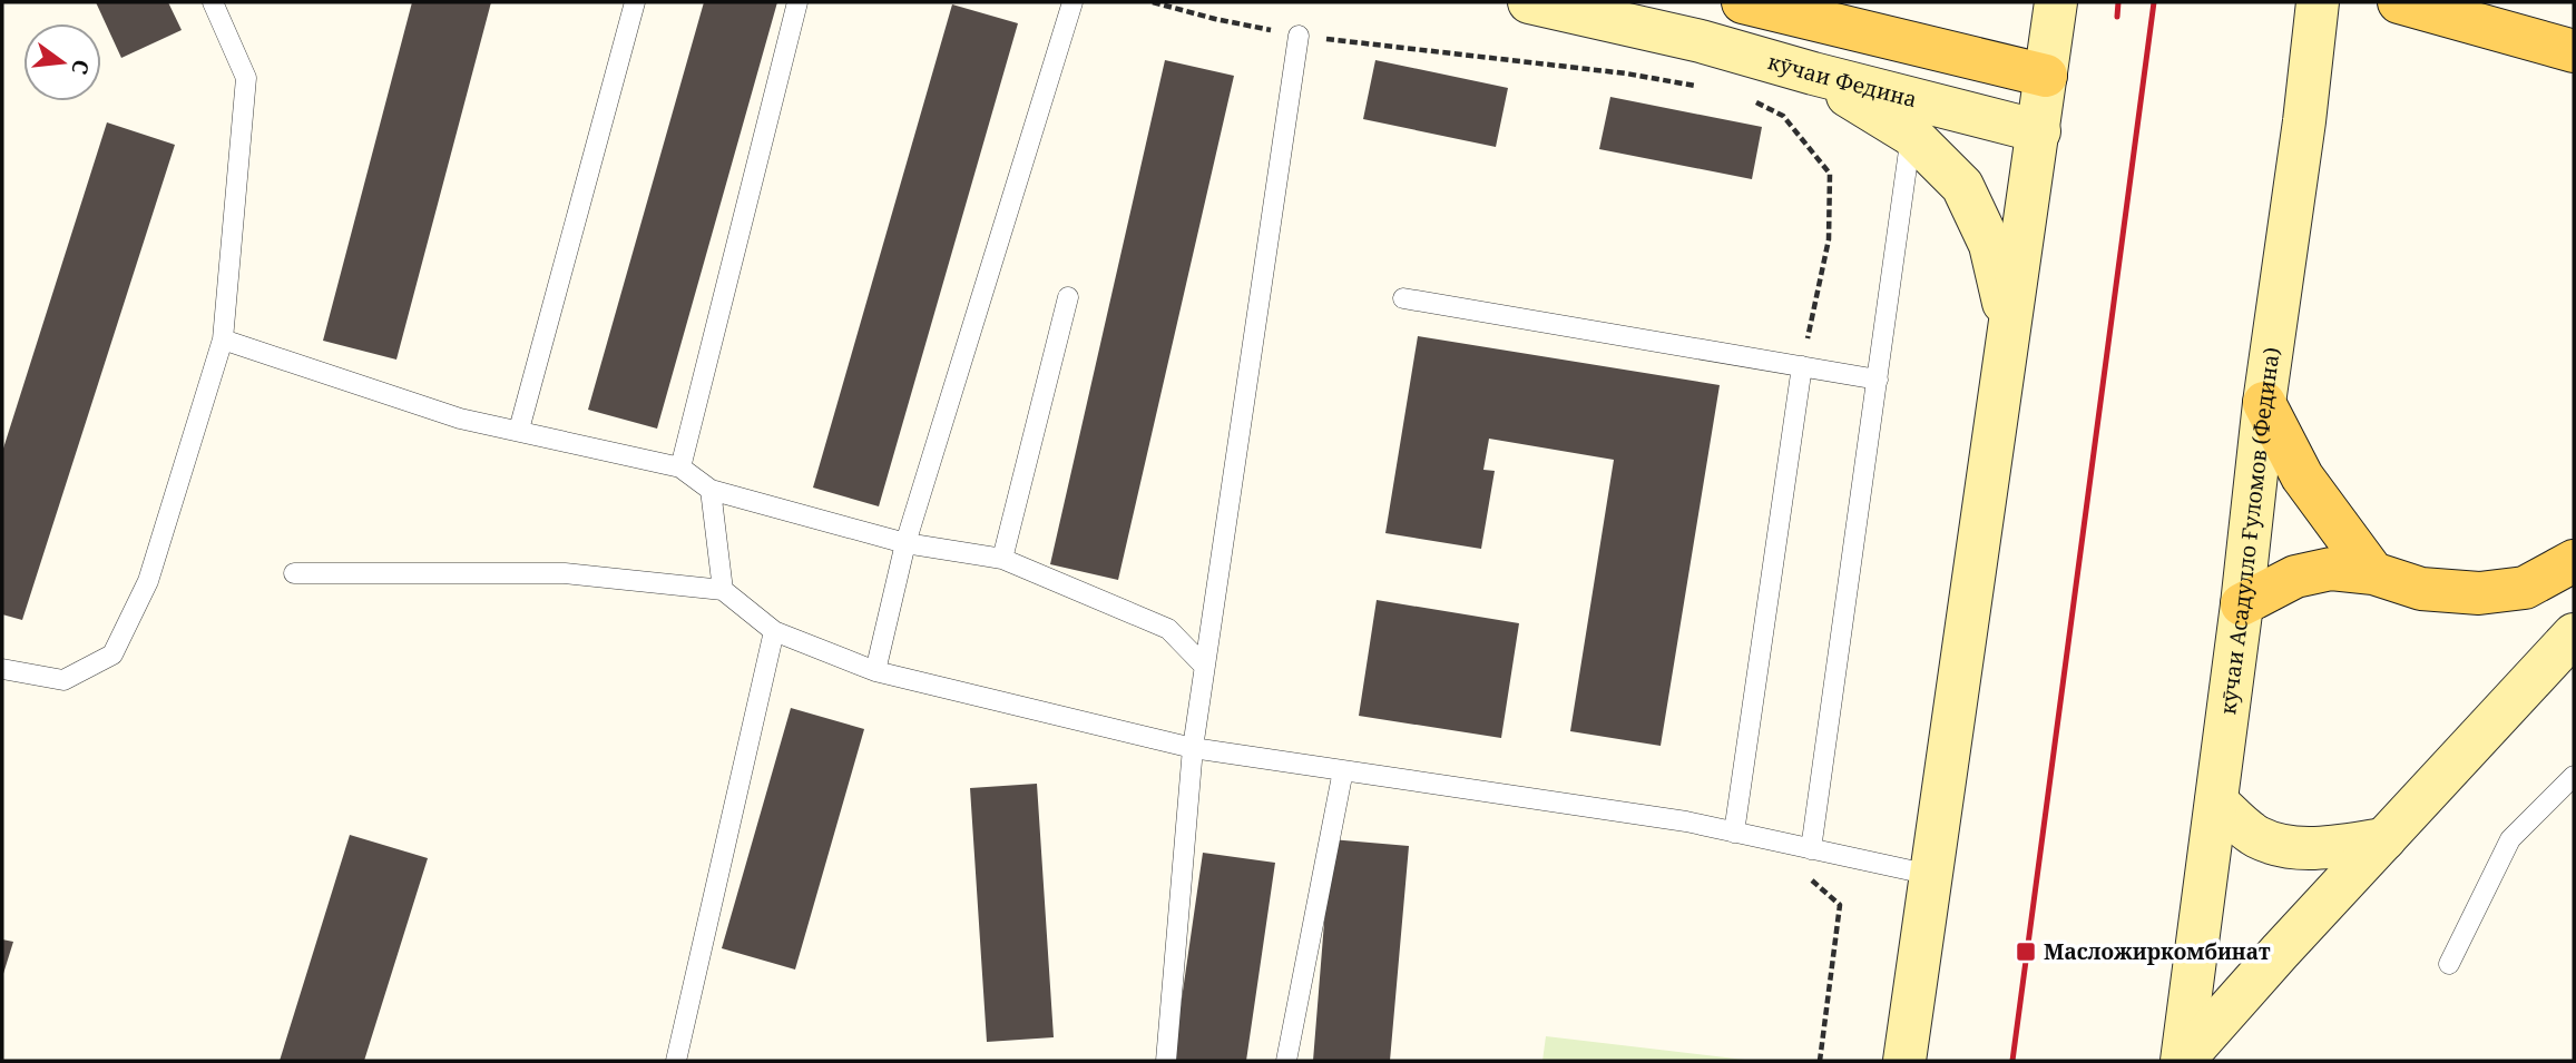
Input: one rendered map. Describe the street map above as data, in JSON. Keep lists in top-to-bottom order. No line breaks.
{"streets":{"street":["кӯчаи Федина","кӯчаи Асадулло Ғуломов (Федина)"]},"places":{"transit":["Масложиркомбинат"]},"north":"right"}
